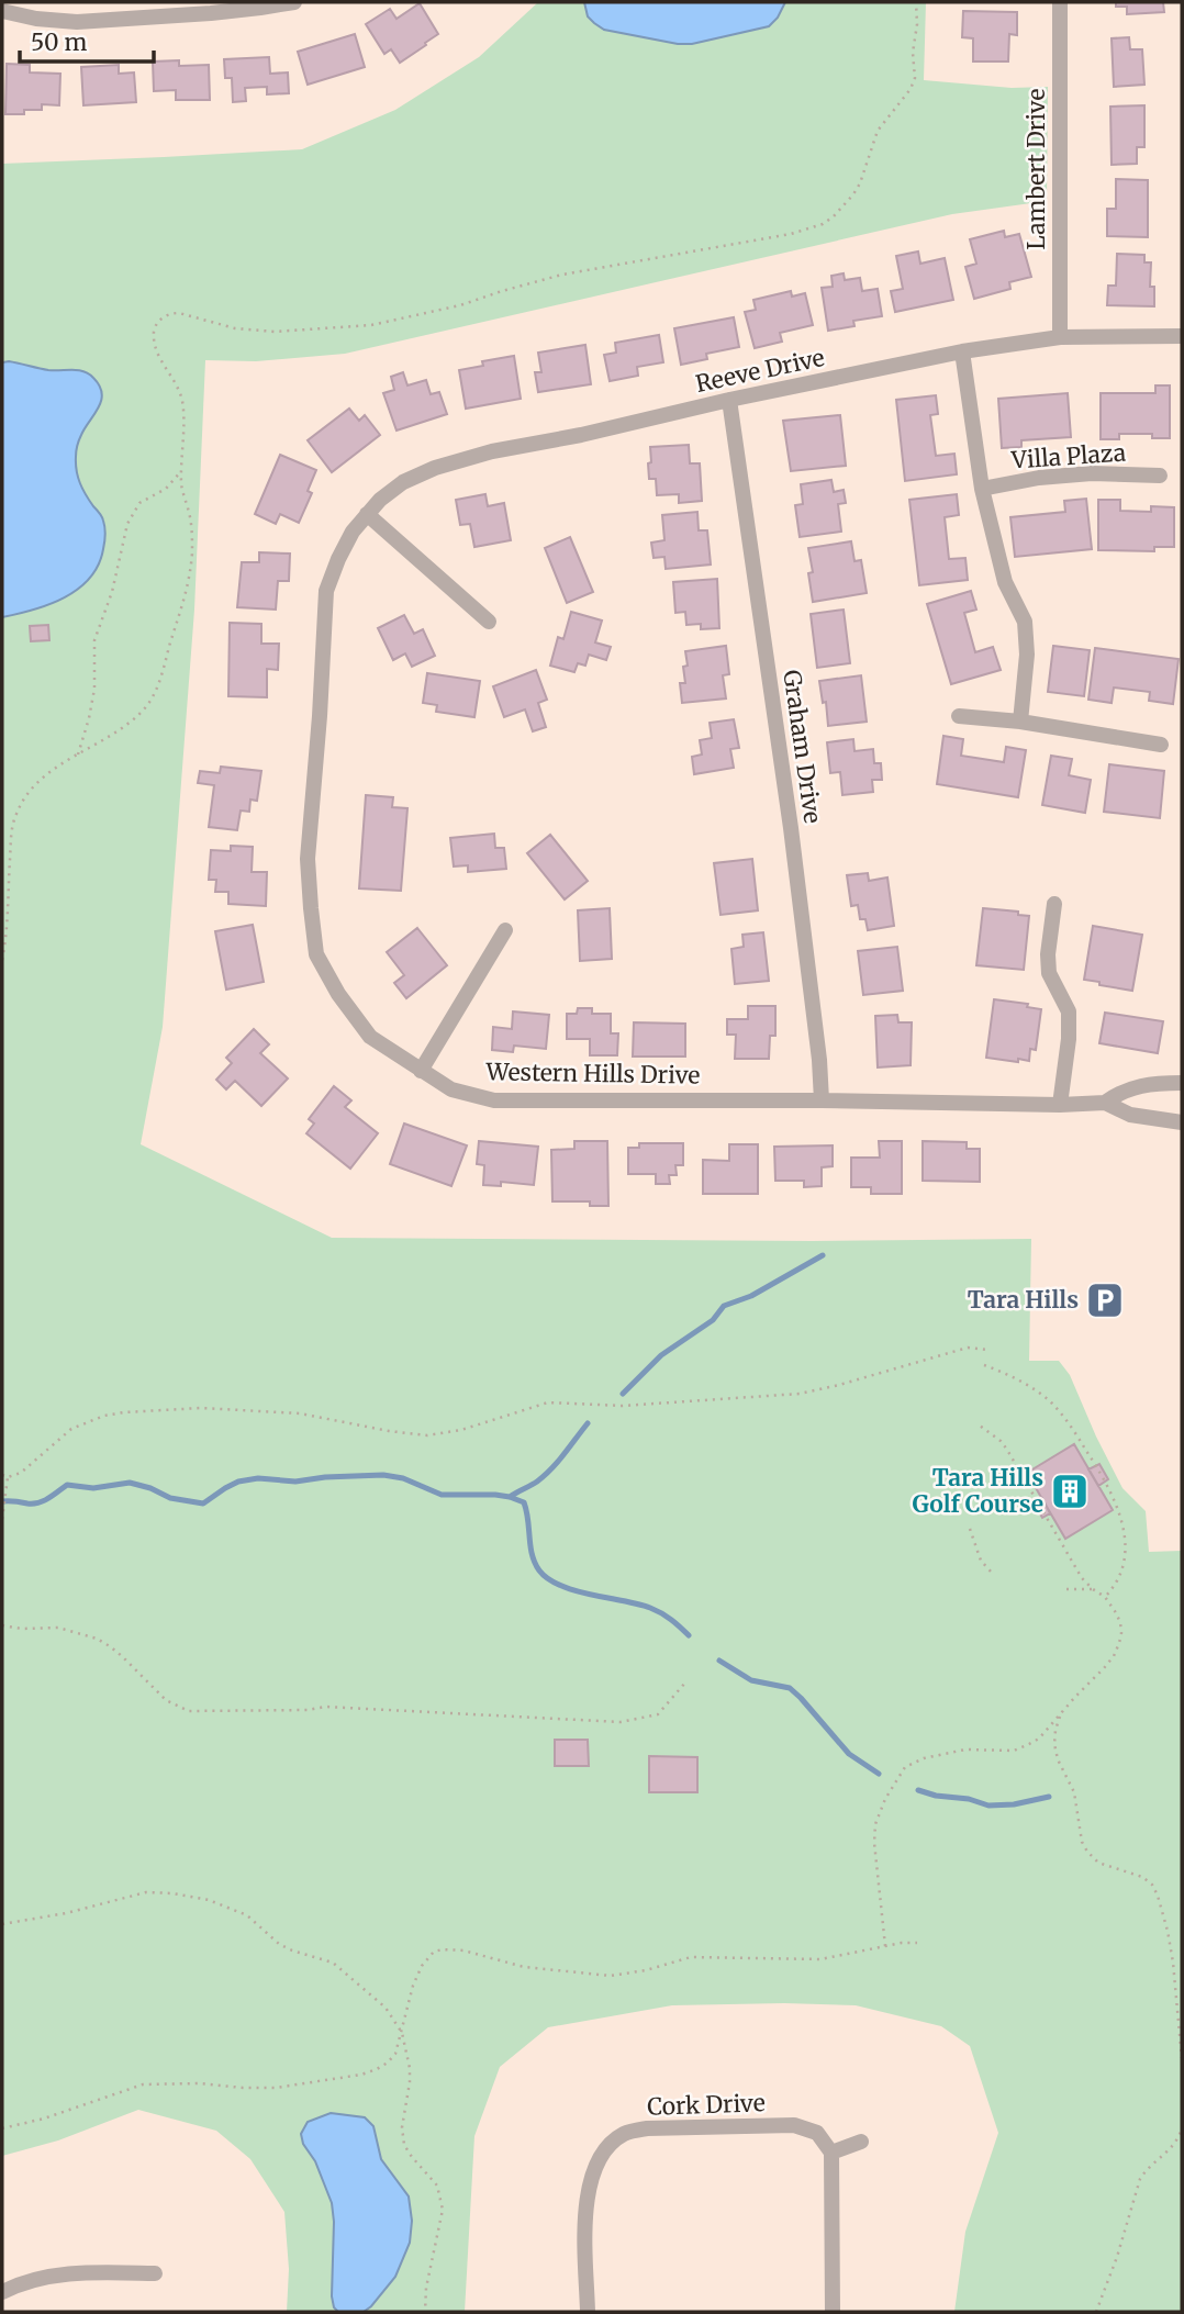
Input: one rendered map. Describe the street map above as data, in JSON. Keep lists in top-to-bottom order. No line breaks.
{"streets":{"street":["Lambert Drive","Reeve Drive","Villa Plaza","Graham Drive","Western Hills Drive","Cork Drive"]},"crossings":[["Lambert Drive","Reeve Drive"],["Reeve Drive","Villa Plaza"],["Reeve Drive","Graham Drive"],["Reeve Drive","Western Hills Drive"],["Graham Drive","Western Hills Drive"]],"places":{"parking":["Tara Hills"],"building":["Tara Hills Golf Course"]},"scale_bar":"50 m"}
